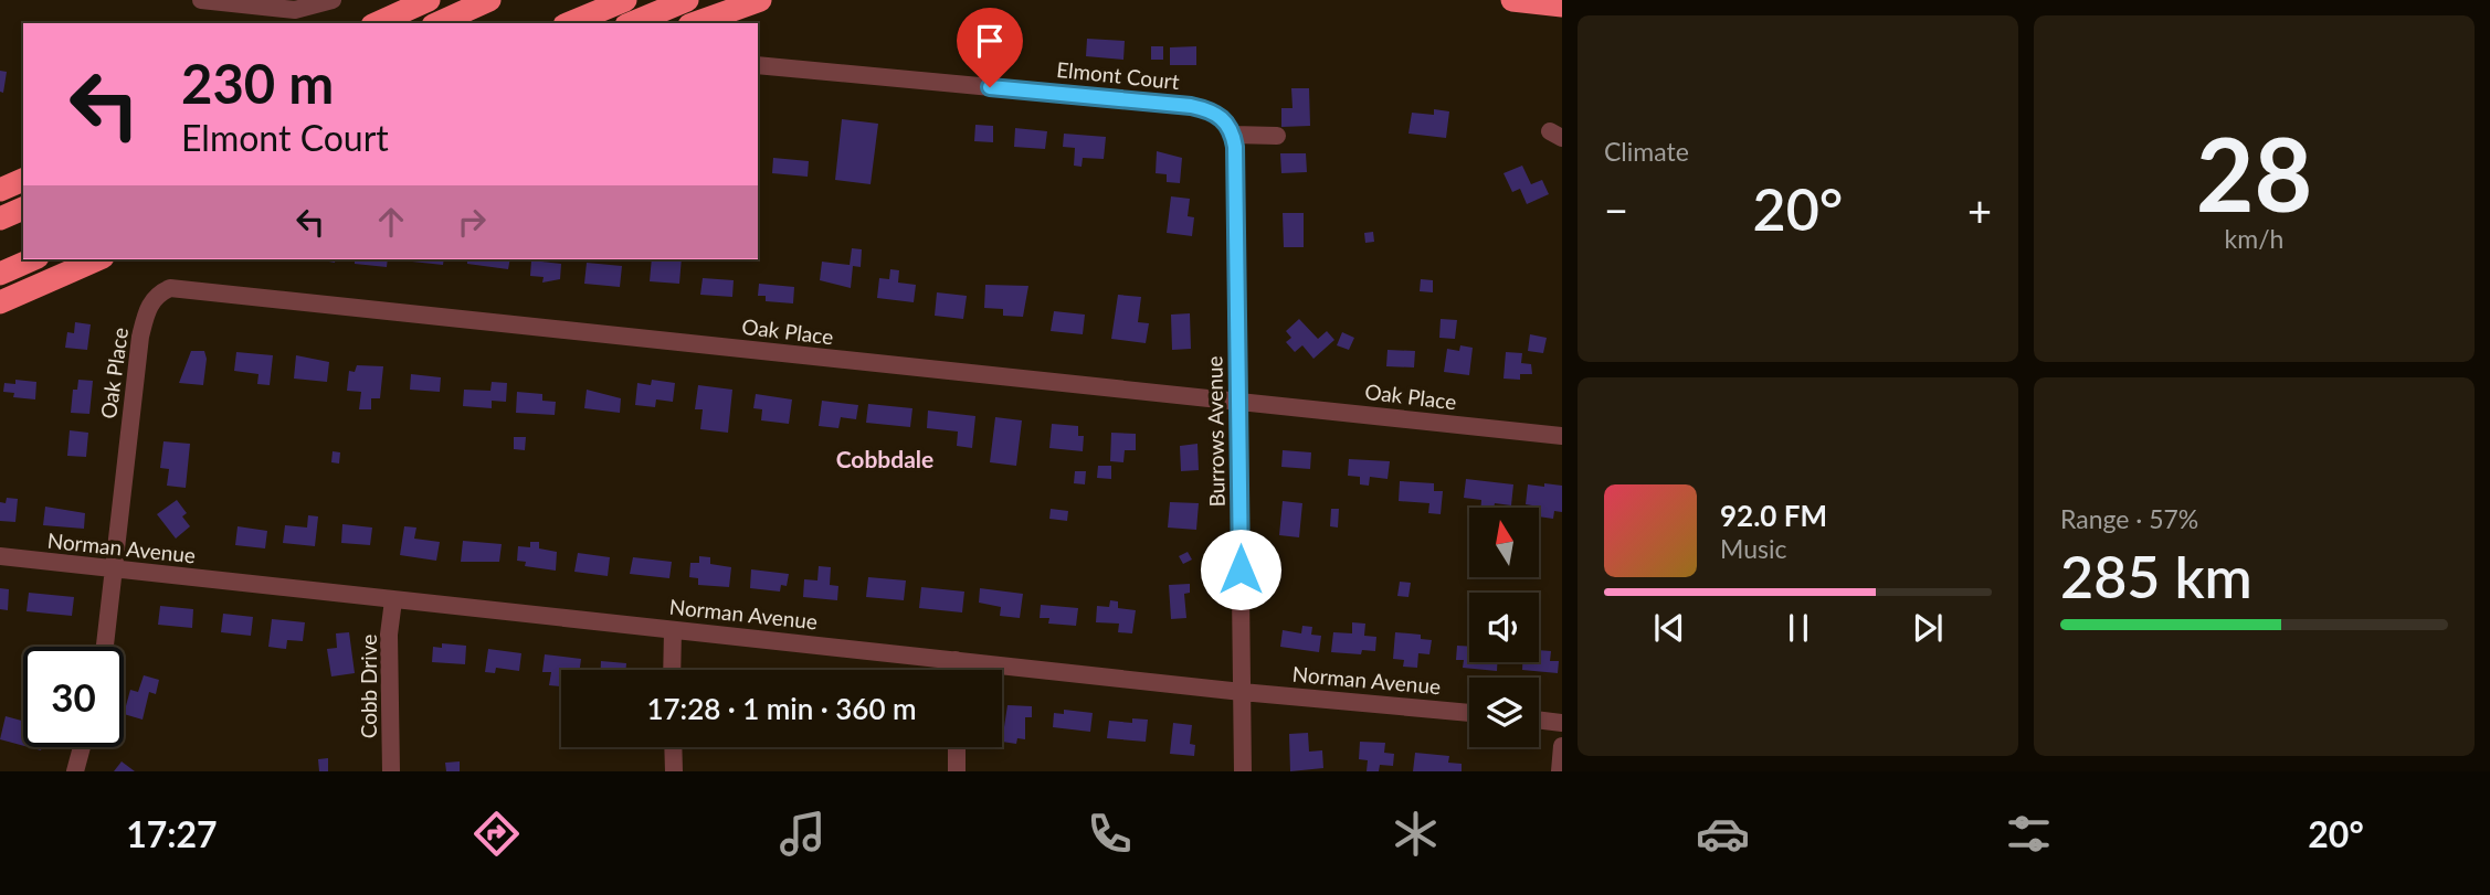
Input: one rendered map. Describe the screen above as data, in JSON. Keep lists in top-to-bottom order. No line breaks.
{"streets":{"street":["Elmont Court","Oak Place","Burrows Avenue","Norman Avenue","Cobb Drive"]},"crossings":[["Elmont Court","Burrows Avenue"],["Oak Place","Burrows Avenue"],["Oak Place","Norman Avenue"],["Burrows Avenue","Norman Avenue"],["Norman Avenue","Cobb Drive"]],"districts":["Cobbdale"],"north":"top","page":{"tile":["Climate",["28","km/h"],["Range · 57%","285 km"]],"turn":["230 m","Elmont Court"],"heat":["−","20°","+"],"song":["92.0 FM","Music"],"limit":"30","trip":"17:28 · 1 min · 360 m","tabs":["17:27","20°"]}}
